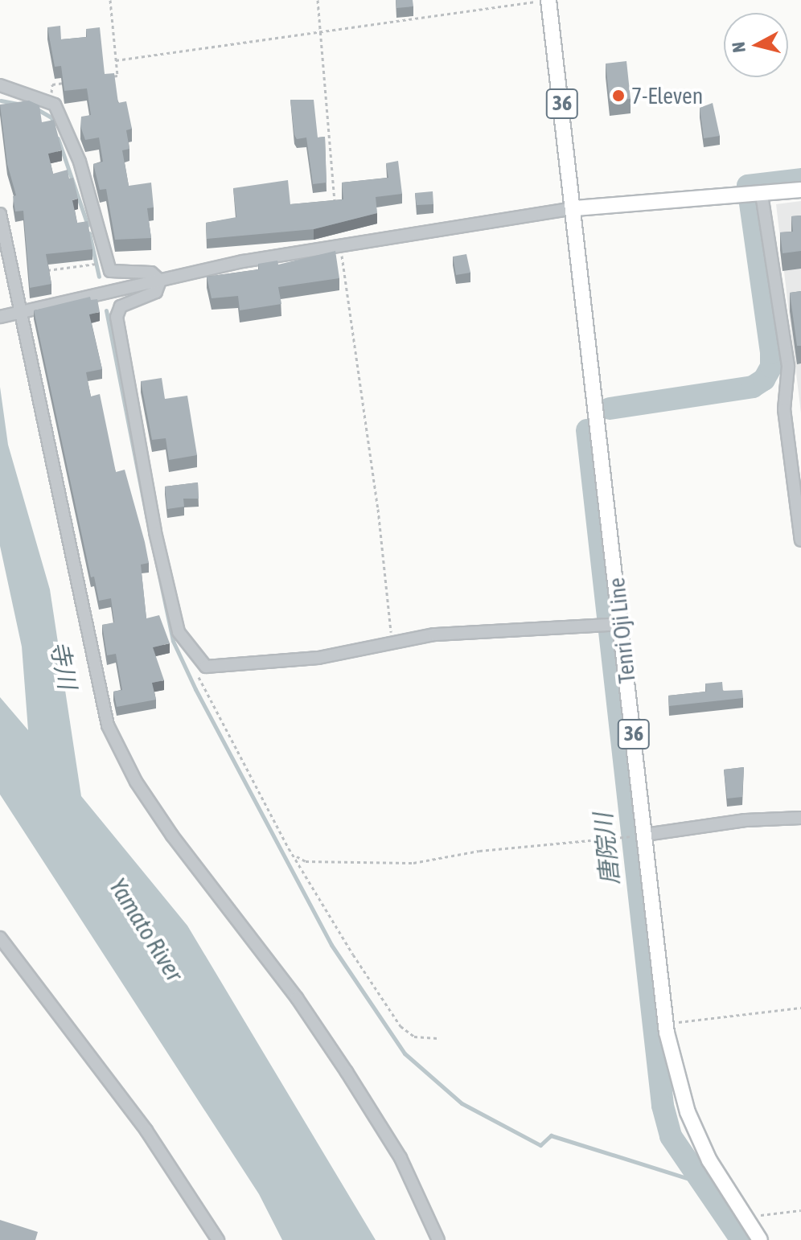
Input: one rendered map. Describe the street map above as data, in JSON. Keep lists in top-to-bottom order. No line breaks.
{"streets":{"main road":["36","Tenri Oji Line"]},"water":["寺川","唐院川","Yamato River"],"places":["7-Eleven"],"north":"left"}
